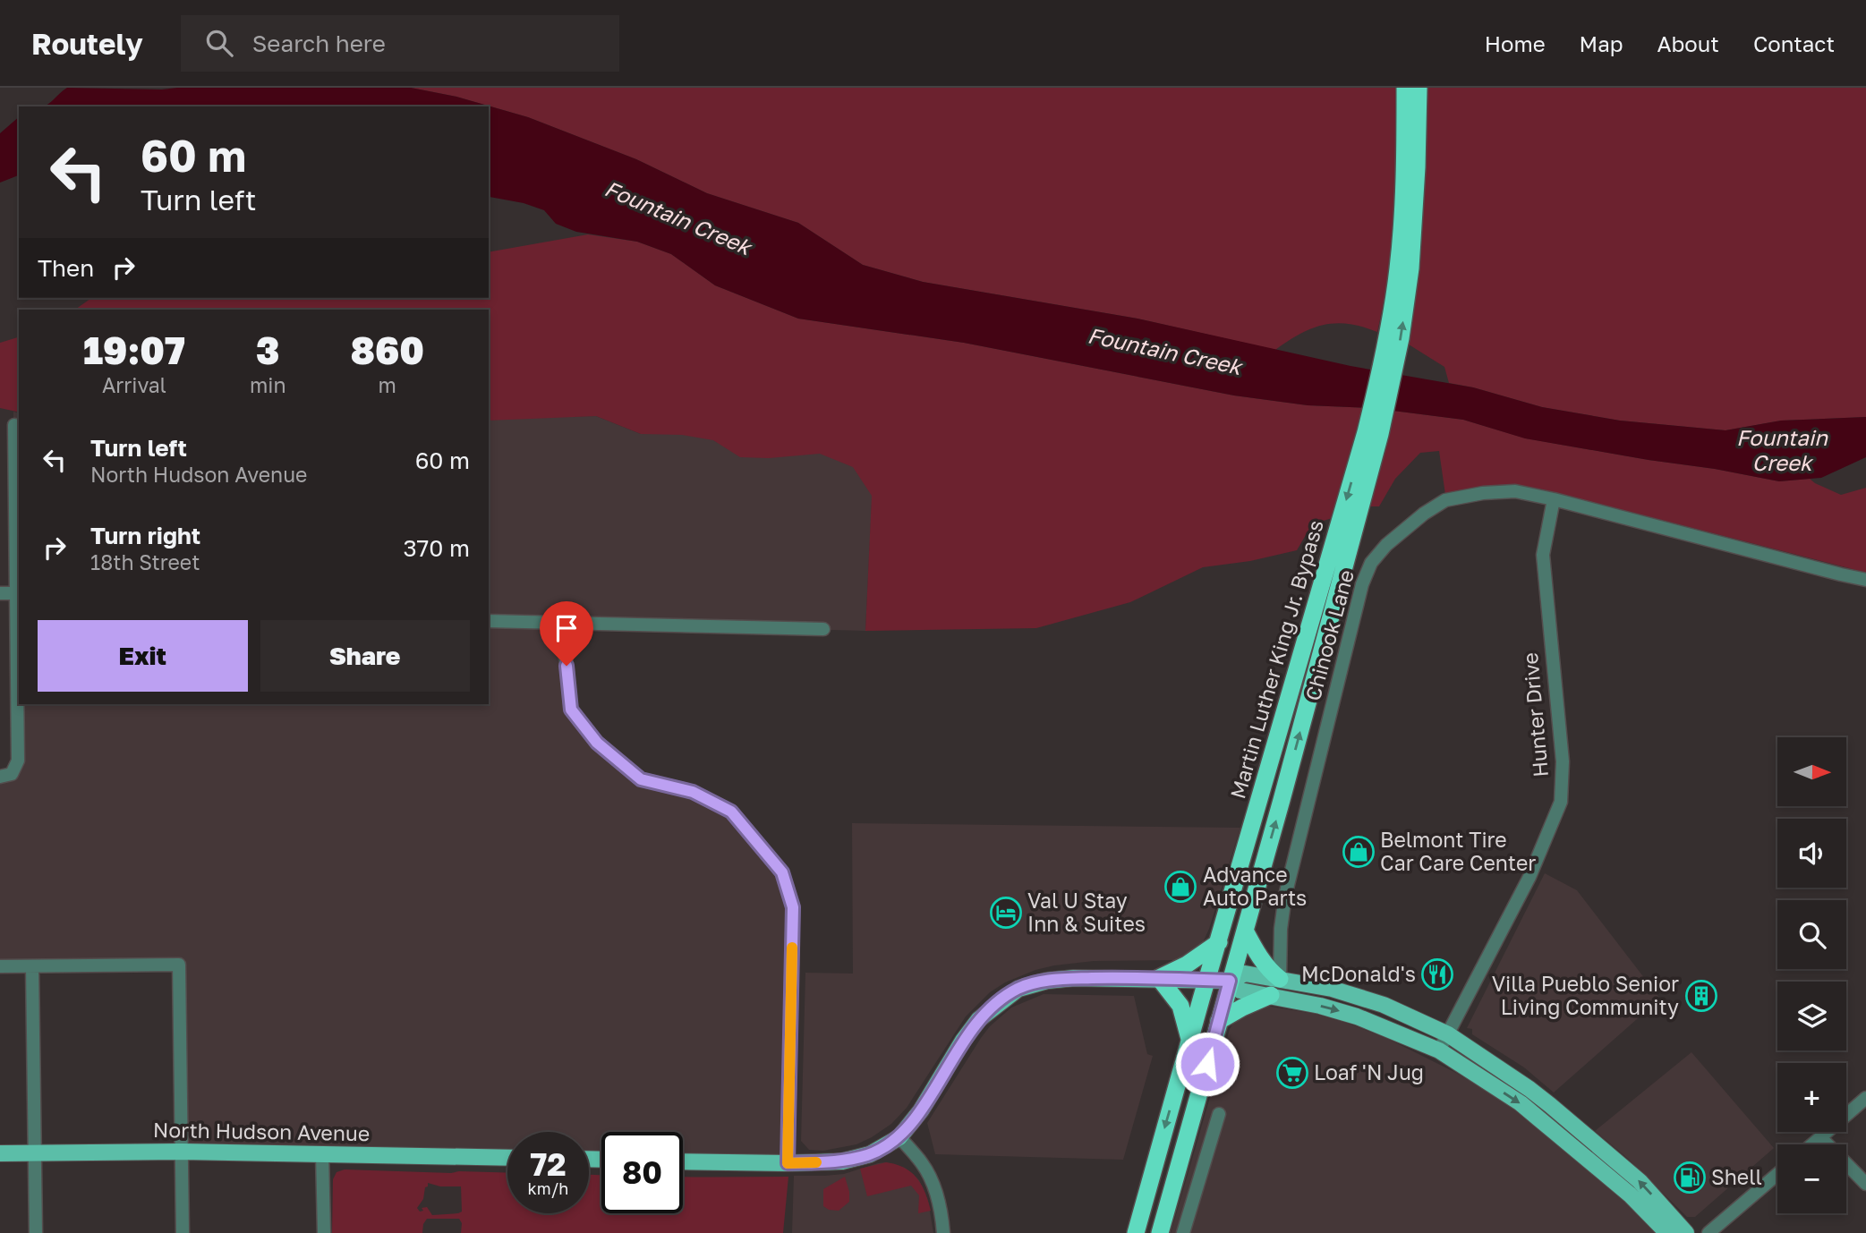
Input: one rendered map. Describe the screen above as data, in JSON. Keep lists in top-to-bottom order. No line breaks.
{"streets":{"highway":["Martin Luther King Jr. Bypass"],"main road":["North Hudson Avenue"],"street":["Chinook Lane","Hunter Drive"]},"crossings":[["Chinook Lane","Hunter Drive"]],"water":["Fountain Creek"],"places":{"shop":["Belmont Tire Car Care Center","Advance Auto Parts"],"hotel":["Val U Stay Inn & Suites"],"restaurant":["McDonald's"],"building":["Villa Pueblo Senior Living Community"],"supermarket":["Loaf 'N Jug"],"fuel station":["Shell"]},"north":"right","page":{"header":"Routely","search":"Search here","nav":["Home","Map","About","Contact"],"turn":["60 m","Turn left"],"then":"Then","eta":["19:07","Arrival","3","min","860","m"],"list":[{"name":"Turn left","note":"North Hudson Avenue","value":"60 m"},{"name":"Turn right","note":"18th Street","value":"370 m"}],"buttons":["Exit","Share"],"map_buttons":["+","−"],"speed":"72 km/h","limit":"80"}}
